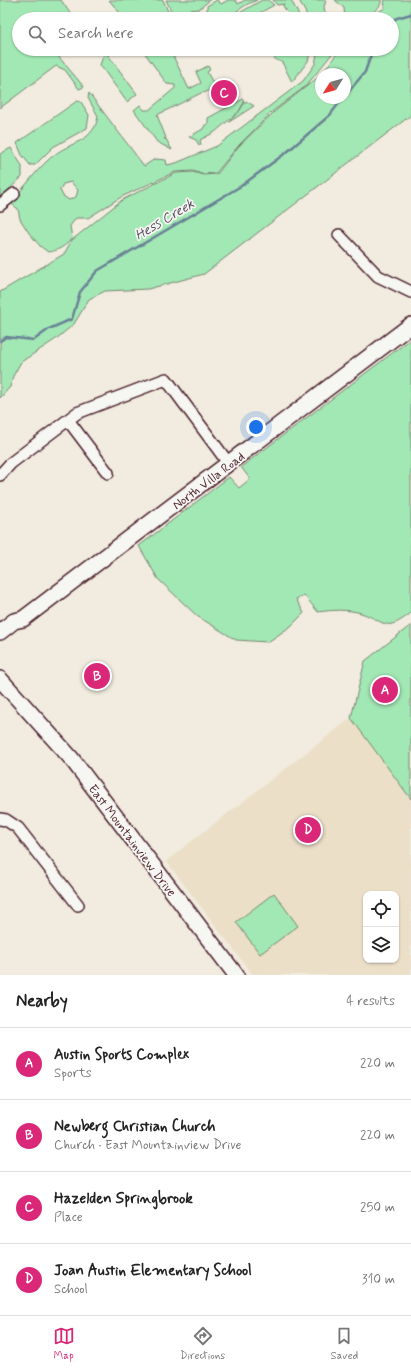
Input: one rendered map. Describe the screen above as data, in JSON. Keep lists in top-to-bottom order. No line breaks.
{"streets":{"main road":["North Villa Road","East Mountainview Drive"]},"water":["Hess Creek"],"north":"bottom left","page":{"search":"Search here","pins":["C","B","A","D"],"heading":["Nearby","4 results"],"list":[{"mark":"A","name":"Austin Sports Complex","note":"Sports","value":"220 m"},{"mark":"B","name":"Newberg Christian Church","note":"Church · East Mountainview Drive","value":"220 m"},{"mark":"C","name":"Hazelden Springbrook","note":"Place","value":"250 m"},{"mark":"D","name":"Joan Austin Elementary School","note":"School","value":"310 m"}],"nav":["Map","Directions","Saved"]}}
